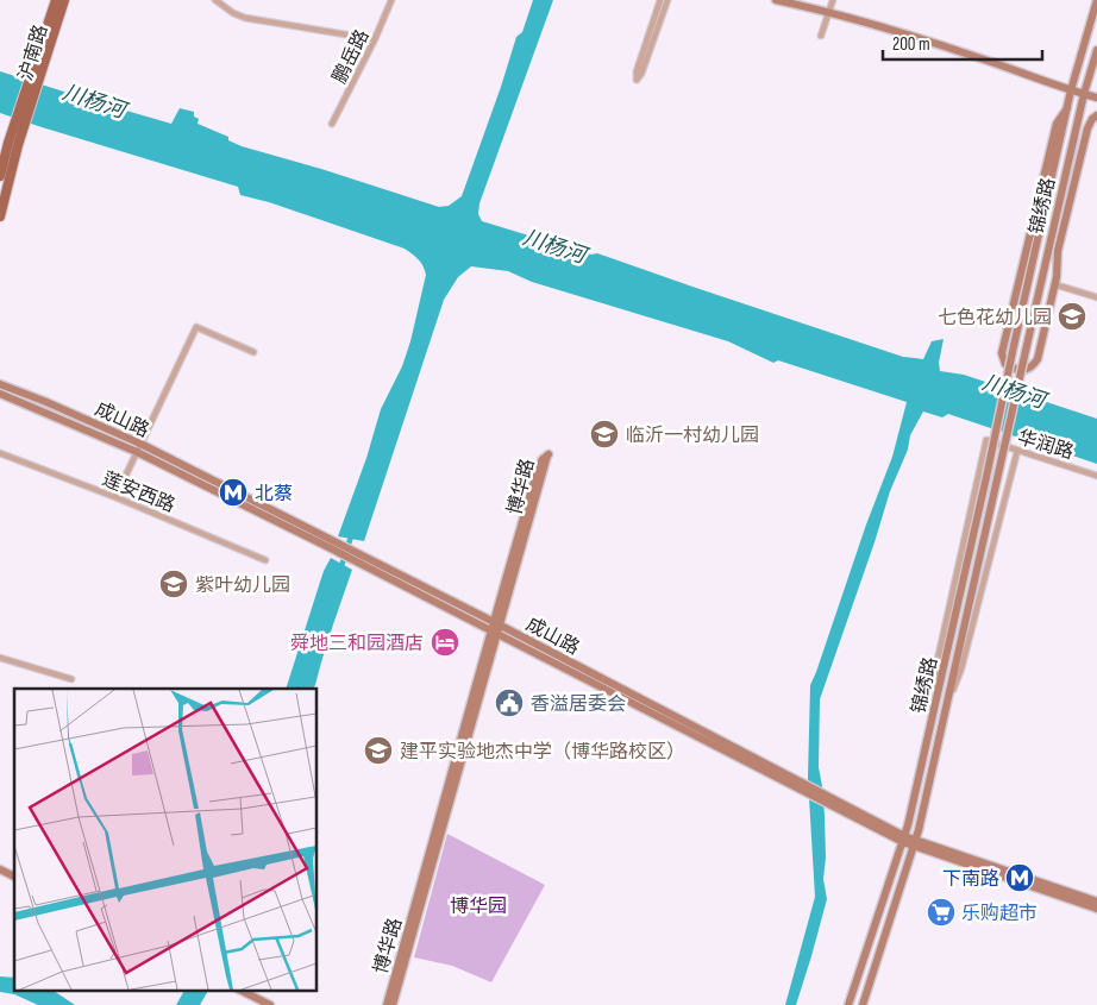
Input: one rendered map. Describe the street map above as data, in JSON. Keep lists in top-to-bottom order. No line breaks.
{"streets":{"main road":["沪南路","锦绣路","成山路","博华路"],"street":["鹏岳路","华润路","莲安西路"]},"crossings":[["锦绣路","成山路"],["锦绣路","华润路"],["成山路","博华路"]],"water":["川杨河"],"parks":["博华园"],"places":{"school or university":["七色花幼儿园","临沂一村幼儿园","紫叶幼儿园","建平实验地杰中学（博华路校区）"],"metro station":["北蔡","下南路"],"hotel":["舜地三和园酒店"],"public building":["香溢居委会"],"supermarket":["乐购超市"]},"scale_bar":"200 m"}
